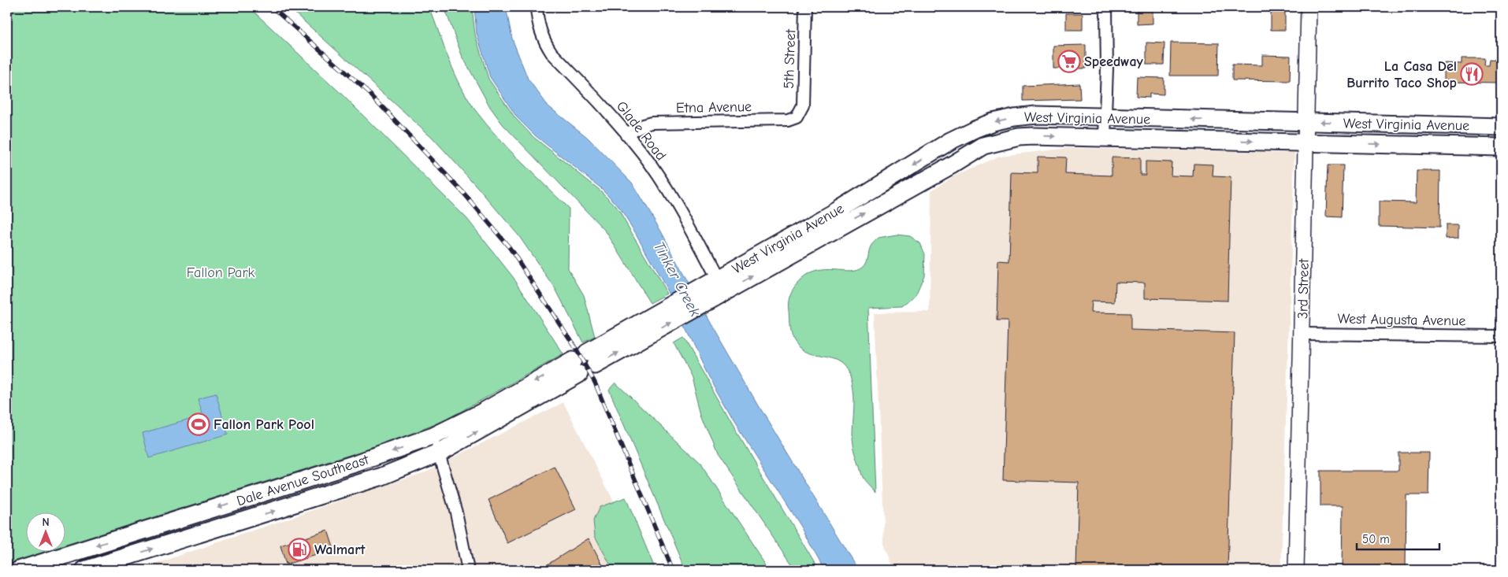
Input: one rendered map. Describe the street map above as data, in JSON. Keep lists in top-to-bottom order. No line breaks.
{"streets":{"main road":["West Virginia Avenue","Dale Avenue Southeast"],"street":["5th Street","Etna Avenue","Glade Road","3rd Street","West Augusta Avenue"]},"crossings":[["5th Street","Etna Avenue"],["Etna Avenue","Glade Road"],["West Virginia Avenue","Glade Road"],["West Virginia Avenue","3rd Street"],["West Virginia Avenue","Dale Avenue Southeast"],["3rd Street","West Augusta Avenue"]],"water":["Tinker Creek"],"parks":["Fallon Park"],"places":{"supermarket":["Speedway"],"restaurant":["La Casa Del Burrito Taco Shop"],"sports":["Fallon Park Pool"],"fuel station":["Walmart"]},"scale_bar":"50 m","north":"top"}
